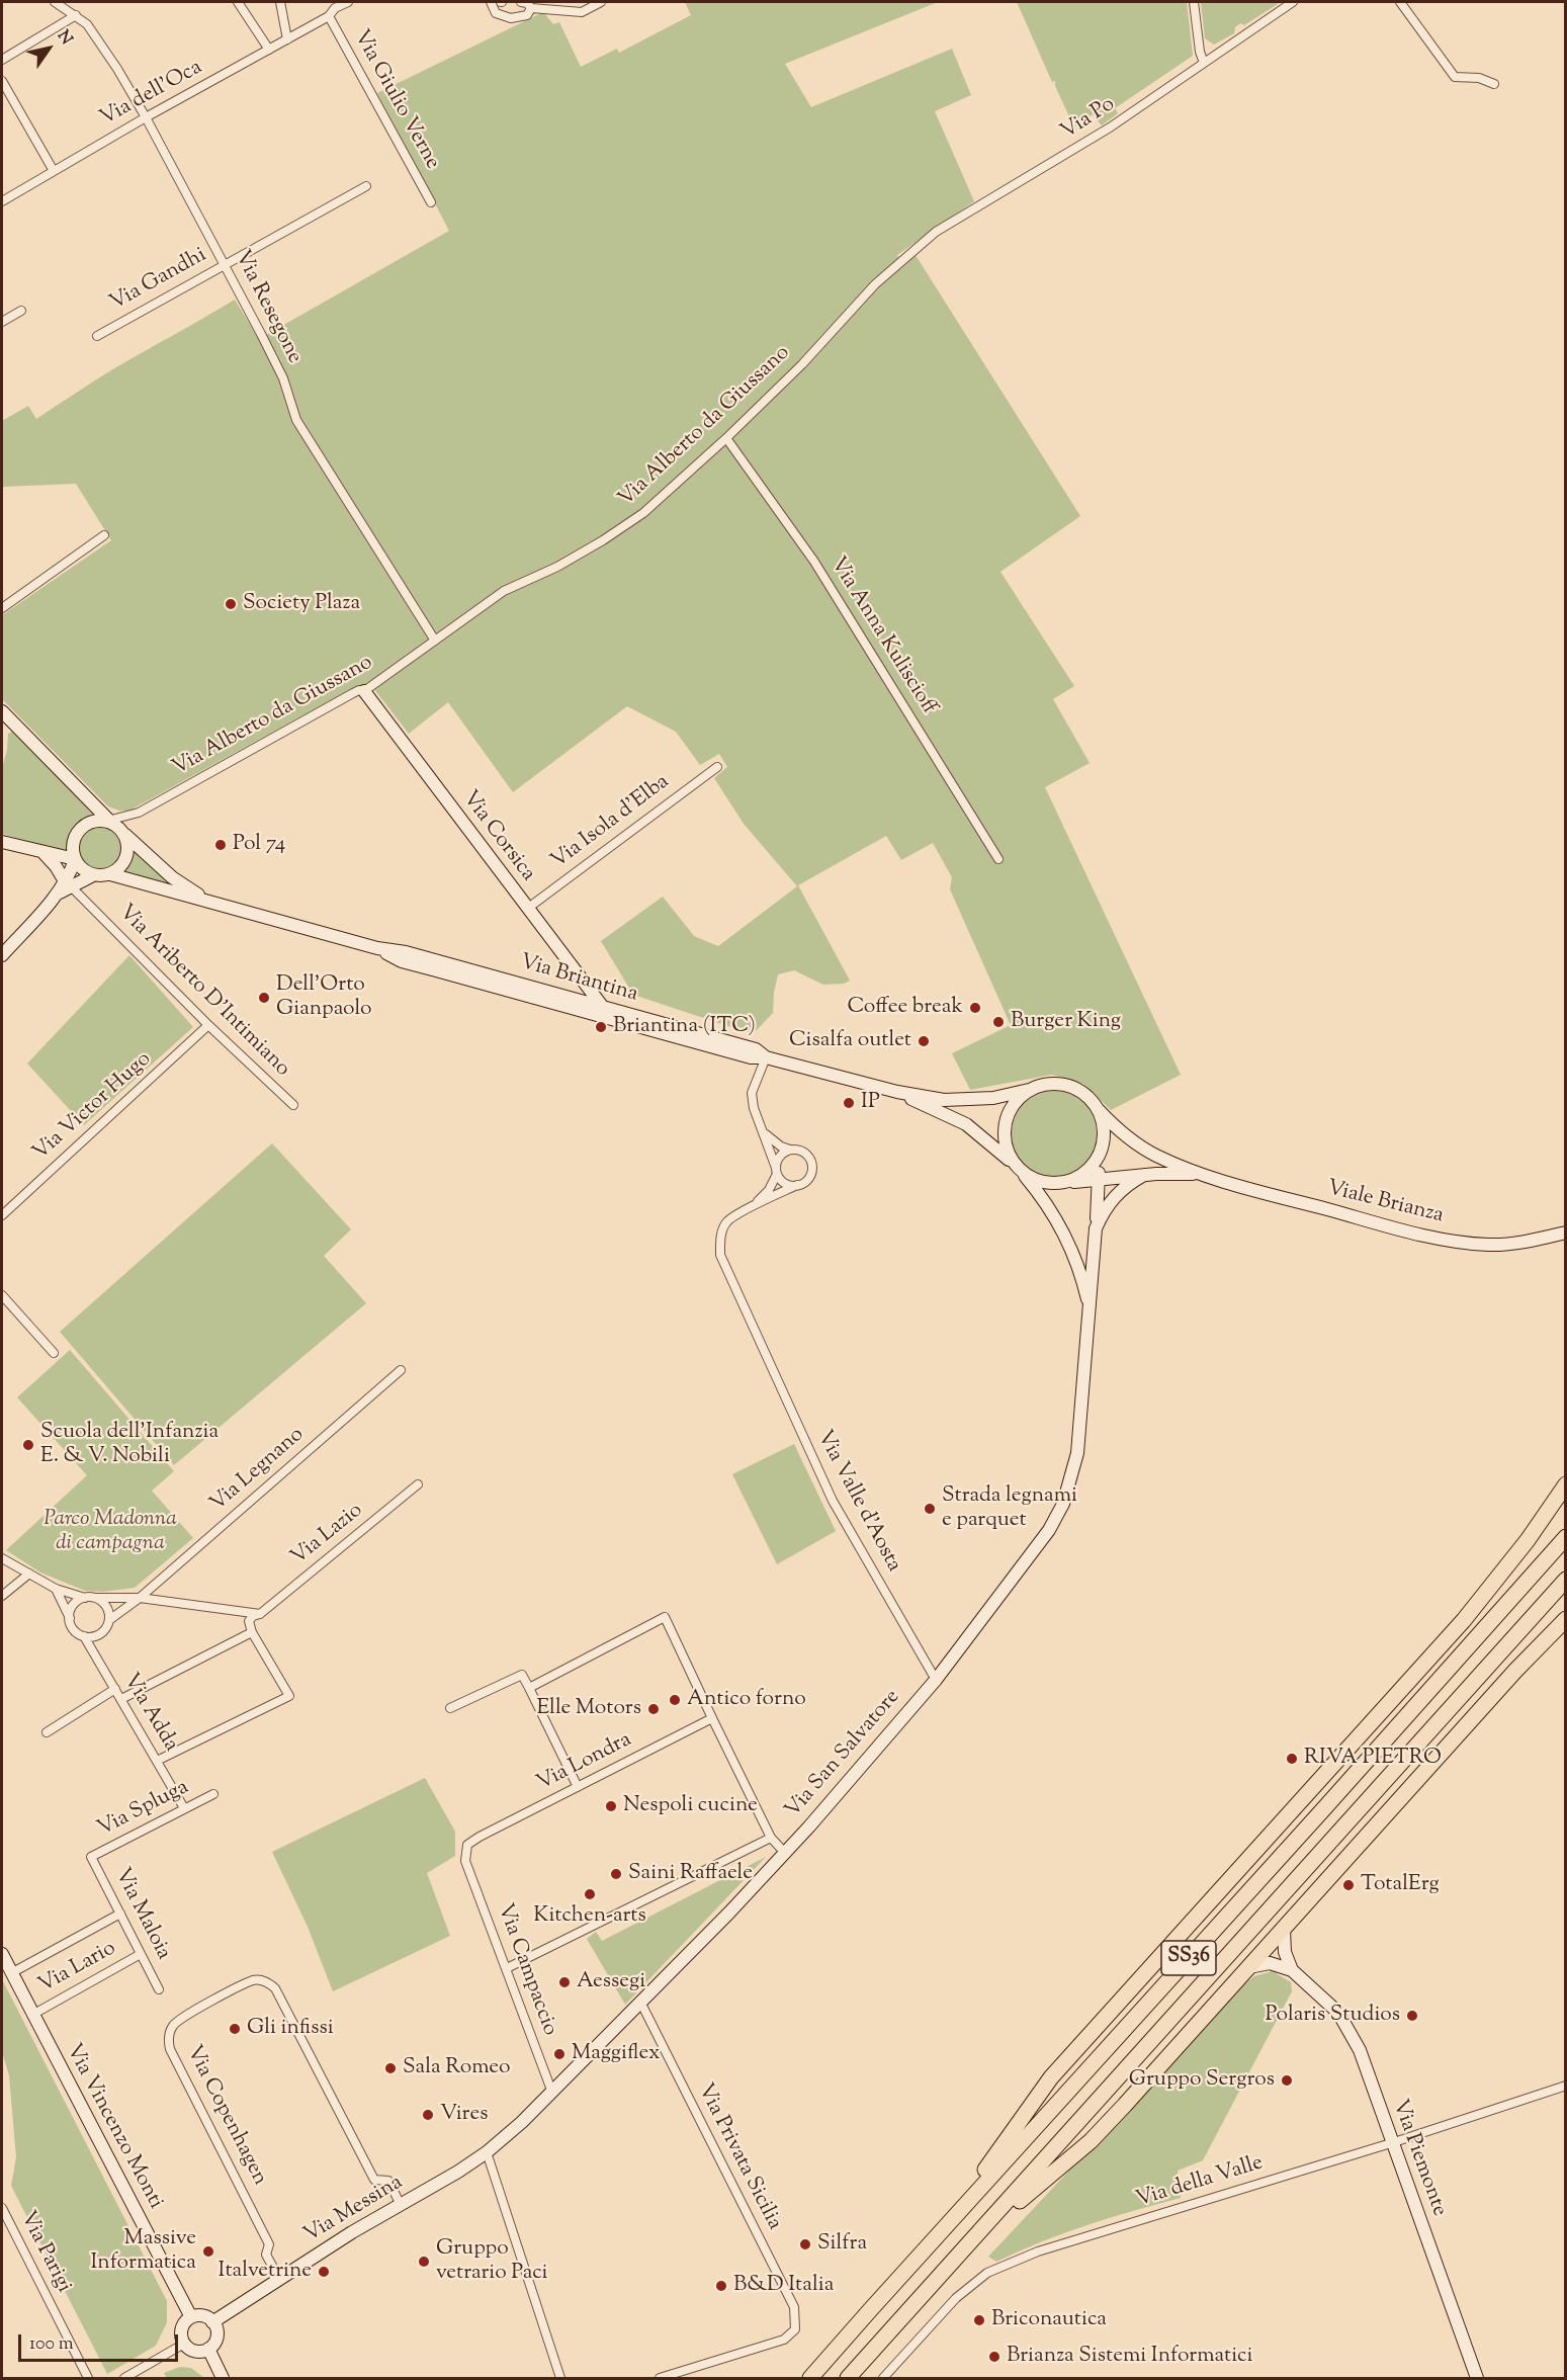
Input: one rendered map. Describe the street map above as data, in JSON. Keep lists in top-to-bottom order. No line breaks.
{"streets":{"highway":["SS36"],"street":["Via dell'Oca","Via Giulio Verne","Via Po","Via Gandhi","Via Resegone","Via Alberto da Giussano","Via Anna Kuliscioff","Via Isola d'Elba","Via Corsica","Via Briantina","Via Ariberto D'Intimiano","Via Victor Hugo","Viale Brianza","Via Legnano","Via Valle d'Aosta","Via Lazio","Via Adda","Via San Salvatore","Via Londra","Via Spluga","Via Maloia","Via Lario","Via Campaccio","Via Copenhagen","Via Vincenzo Monti","Via Privata Sicilia","Via Piemonte","Via della Valle","Via Messina","Via Parigi"]},"crossings":[["Via dell'Oca","Via Giulio Verne"],["Via dell'Oca","Via Resegone"],["Via Po","Via Alberto da Giussano"],["Via Gandhi","Via Resegone"],["Via Resegone","Via Alberto da Giussano"],["Via Alberto da Giussano","Via Anna Kuliscioff"],["Via Alberto da Giussano","Via Corsica"],["Via Alberto da Giussano","Via Briantina"],["Via Alberto da Giussano","Via Ariberto D'Intimiano"],["Via Isola d'Elba","Via Corsica"],["Via Corsica","Via Briantina"],["Via Briantina","Via Ariberto D'Intimiano"],["Via Briantina","Via San Salvatore"],["Via Ariberto D'Intimiano","Via Victor Hugo"],["Via Valle d'Aosta","Via San Salvatore"],["Via Adda","Via Spluga"],["Via San Salvatore","Via Campaccio"],["Via San Salvatore","Via Privata Sicilia"],["Via San Salvatore","Via Messina"],["Via Londra","Via Campaccio"],["Via Spluga","Via Maloia"],["Via Maloia","Via Lario"],["Via Lario","Via Vincenzo Monti"],["Via Copenhagen","Via Messina"],["Via Vincenzo Monti","Via Messina"],["Via Piemonte","Via della Valle"]],"parks":["Parco Madonna di campagna"],"places":["Society Plaza","Pol 74","Dell'Orto Gianpaolo","Coffee break","Burger King","Briantina (ITC)","Cisalfa outlet","IP","Scuola dell'Infanzia E. & V. Nobili","Strada legnami e parquet","Antico forno","Elle Motors","RIVA PIETRO","Nespoli cucine","Saini Raffaele","TotalErg","Kitchen-arts","Aessegi","Polaris Studios","Gli infissi","Maggiflex","Sala Romeo","Gruppo Sergros","Vires","Silfra","Massive Informatica","Gruppo vetrario Paci","Italvetrine","B&D Italia","Briconautica","Brianza Sistemi Informatici"],"scale_bar":"100 m","north":"top right"}
